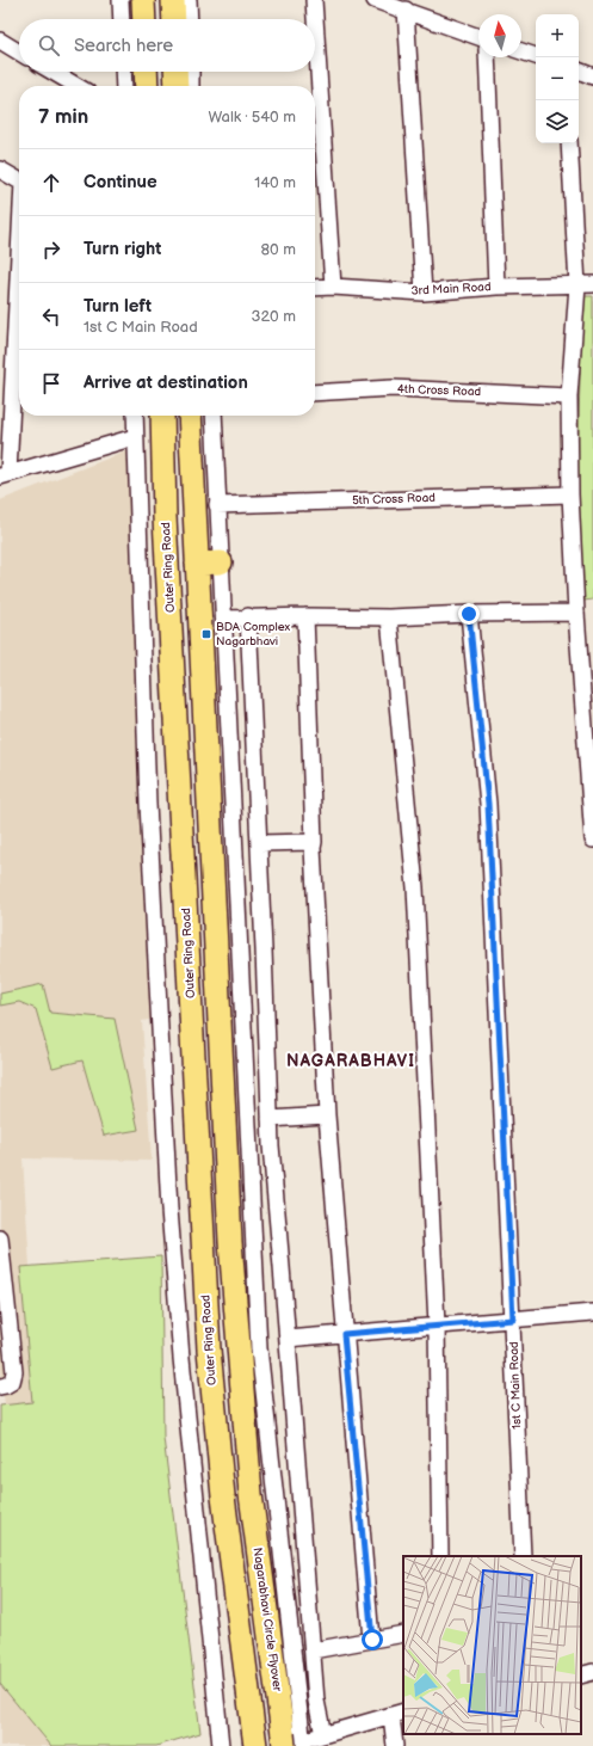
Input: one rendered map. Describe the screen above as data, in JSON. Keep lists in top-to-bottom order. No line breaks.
{"streets":{"highway":["Outer Ring Road","Nagarabhavi Circle Flyover"],"street":["3rd Main Road","4th Cross Road","5th Cross Road","1st C Main Road"]},"crossings":[["Outer Ring Road","Nagarabhavi Circle Flyover"]],"districts":["NAGARABHAVI"],"places":{"transit":["BDA Complex Nagarbhavi"]},"north":"top","page":{"map_buttons":["+","−"],"search":"Search here","heading":["7 min","Walk · 540 m"],"list":[["Continue","140 m"],["Turn right","80 m"],["Turn left","1st C Main Road","320 m"],"Arrive at destination"]}}
